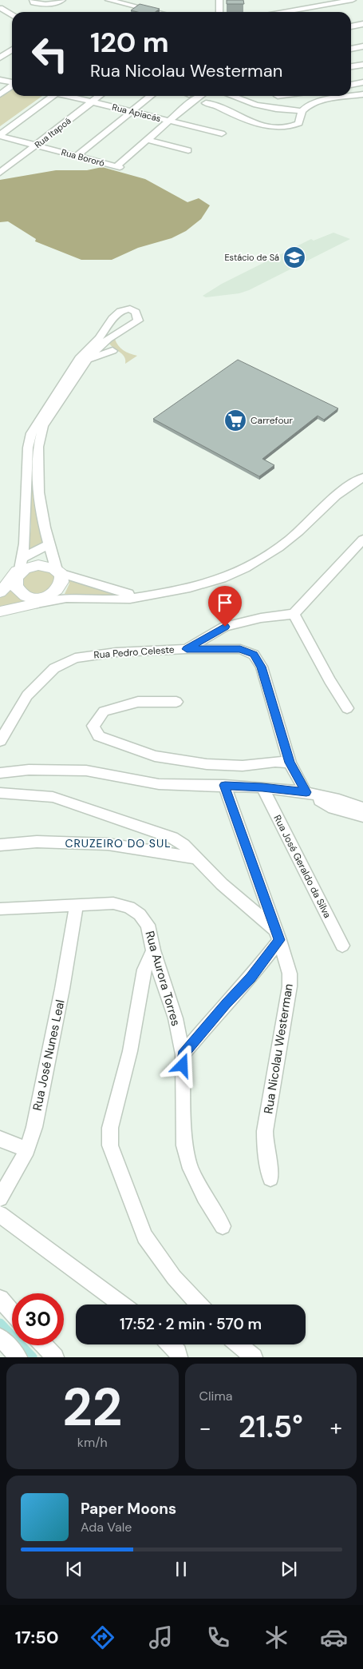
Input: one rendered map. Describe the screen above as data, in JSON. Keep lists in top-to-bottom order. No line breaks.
{"streets":{"street":["Rua Apiacás","Rua Itapoá","Rua Bororó","Rua Pedro Celeste","Rua José Geraldo da Silva","Rua Aurora Torres","Rua Nicolau Westerman","Rua José Nunes Leal"]},"crossings":[["Rua Apiacás","Rua Itapoá"],["Rua Itapoá","Rua Bororó"],["Rua Aurora Torres","Rua José Nunes Leal"]],"districts":["CRUZEIRO DO SUL"],"places":{"school or university":["Estácio de Sá"],"supermarket":["Carrefour"]},"page":{"turn":["120 m","Rua Nicolau Westerman"],"limit":"30","trip":"17:52 · 2 min · 570 m","tile":[["22","km/h"],"Clima"],"heat":["−","21.5°","+"],"song":["Paper Moons","Ada Vale"],"tabs":"17:50"}}
